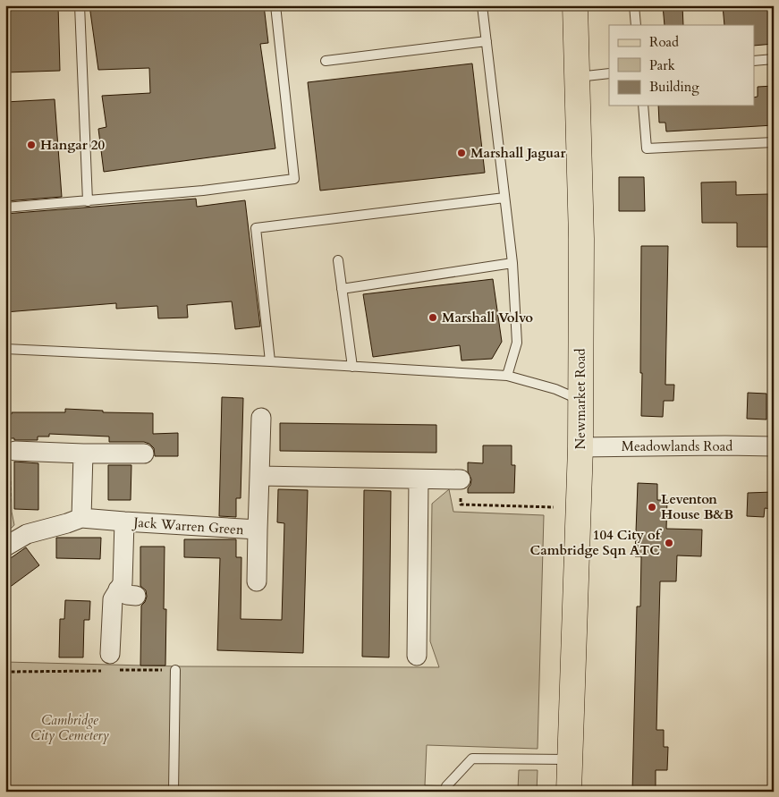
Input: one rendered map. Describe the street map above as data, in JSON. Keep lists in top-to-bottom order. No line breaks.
{"streets":{"main road":["Newmarket Road"],"street":["Meadowlands Road","Jack Warren Green"]},"crossings":[["Newmarket Road","Meadowlands Road"]],"parks":["Cambridge City Cemetery"],"places":["Hangar 20","Marshall Jaguar","Marshall Volvo","Leventon House B&B","104 City of Cambridge Sqn ATC"],"legend":["Road","Park","Building"]}
